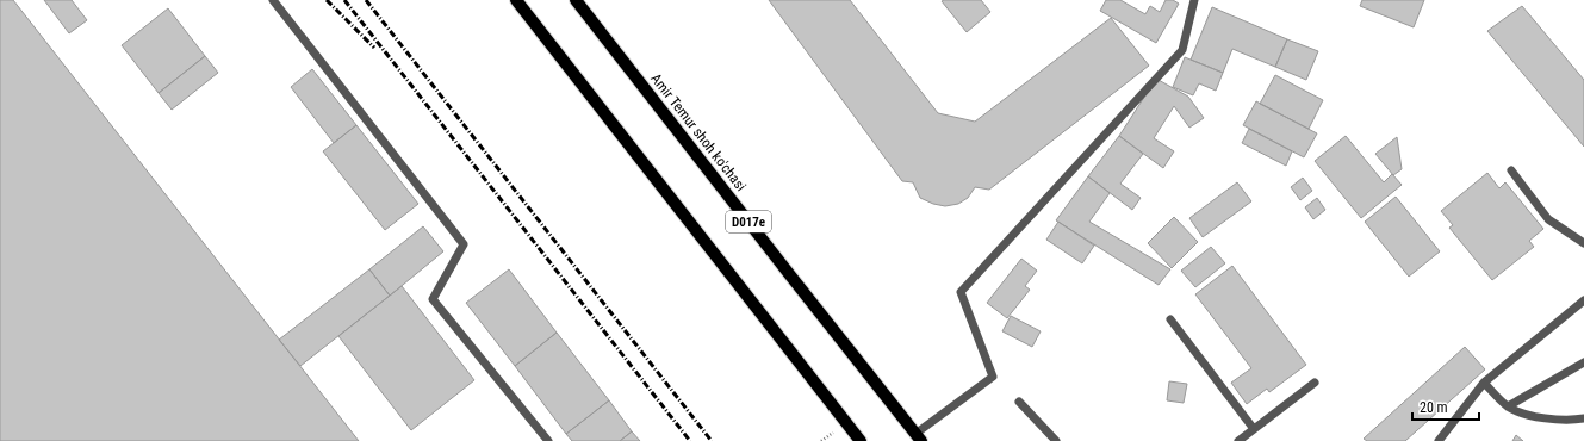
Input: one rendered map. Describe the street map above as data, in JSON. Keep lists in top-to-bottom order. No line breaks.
{"streets":{"main road":["Amir Temur shoh ko'chasi","D017e"]},"scale_bar":"20 m"}
